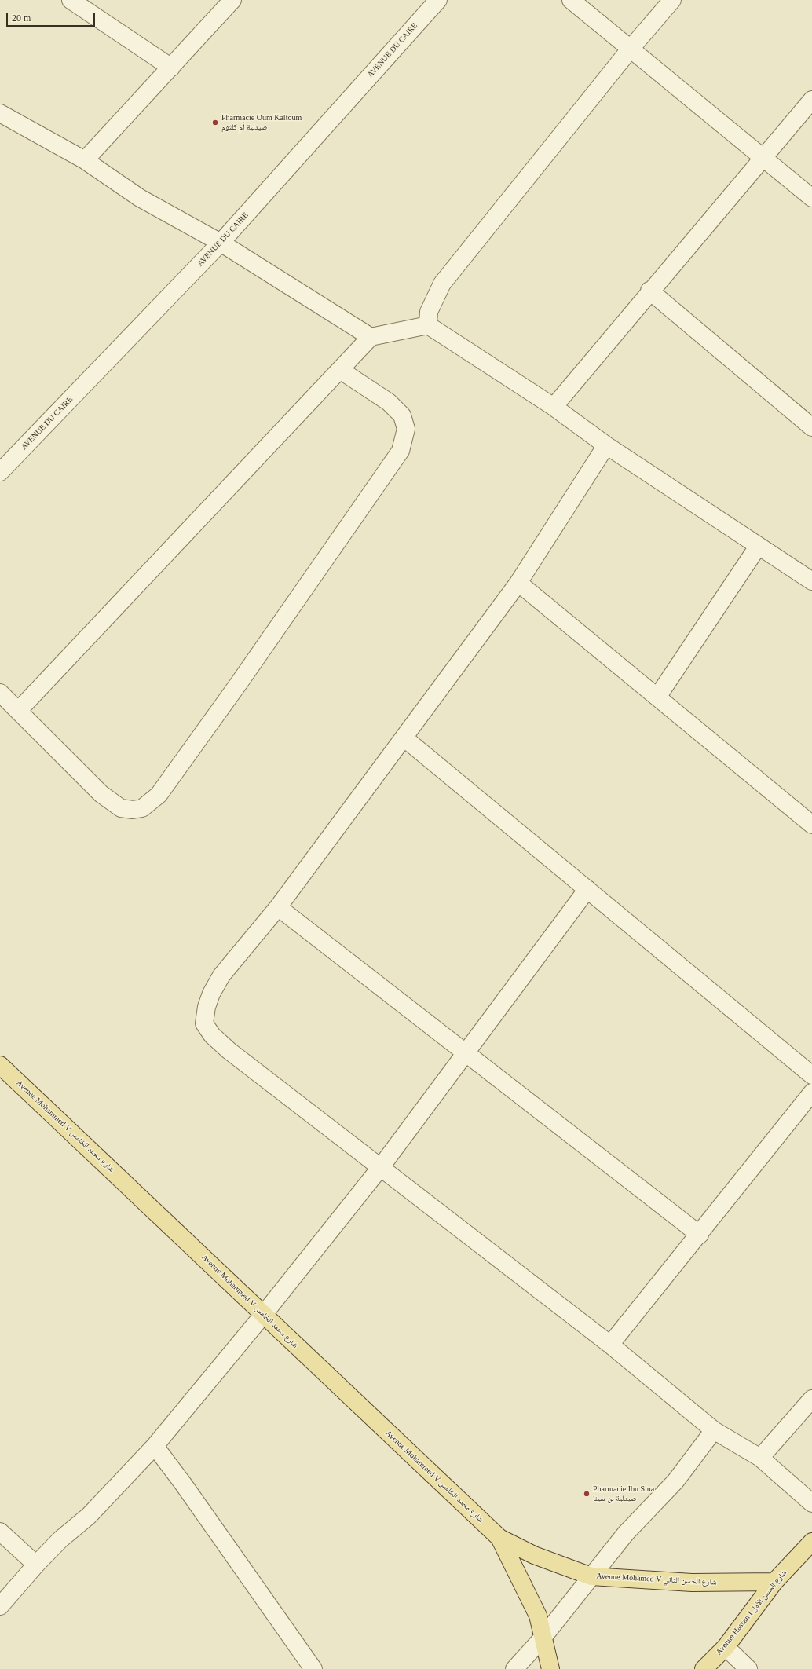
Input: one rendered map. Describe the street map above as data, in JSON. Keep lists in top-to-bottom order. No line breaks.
{"streets":{"main road":["Avenue Mohammed V شارع محمد الخامس","Avenue Mohamed V شارع الحسن الثاني","Avenue Hassan I شارع الحسن الأول"],"street":["AVENUE DU CAIRE"]},"crossings":[["Avenue Mohammed V شارع محمد الخامس","Avenue Mohamed V شارع الحسن الثاني"],["Avenue Mohamed V شارع الحسن الثاني","Avenue Hassan I شارع الحسن الأول"]],"places":["Pharmacie Oum Kaltoum صيدلية أم كلثوم","Pharmacie Ibn Sina صيدلية بن سينا"],"scale_bar":"20 m"}
